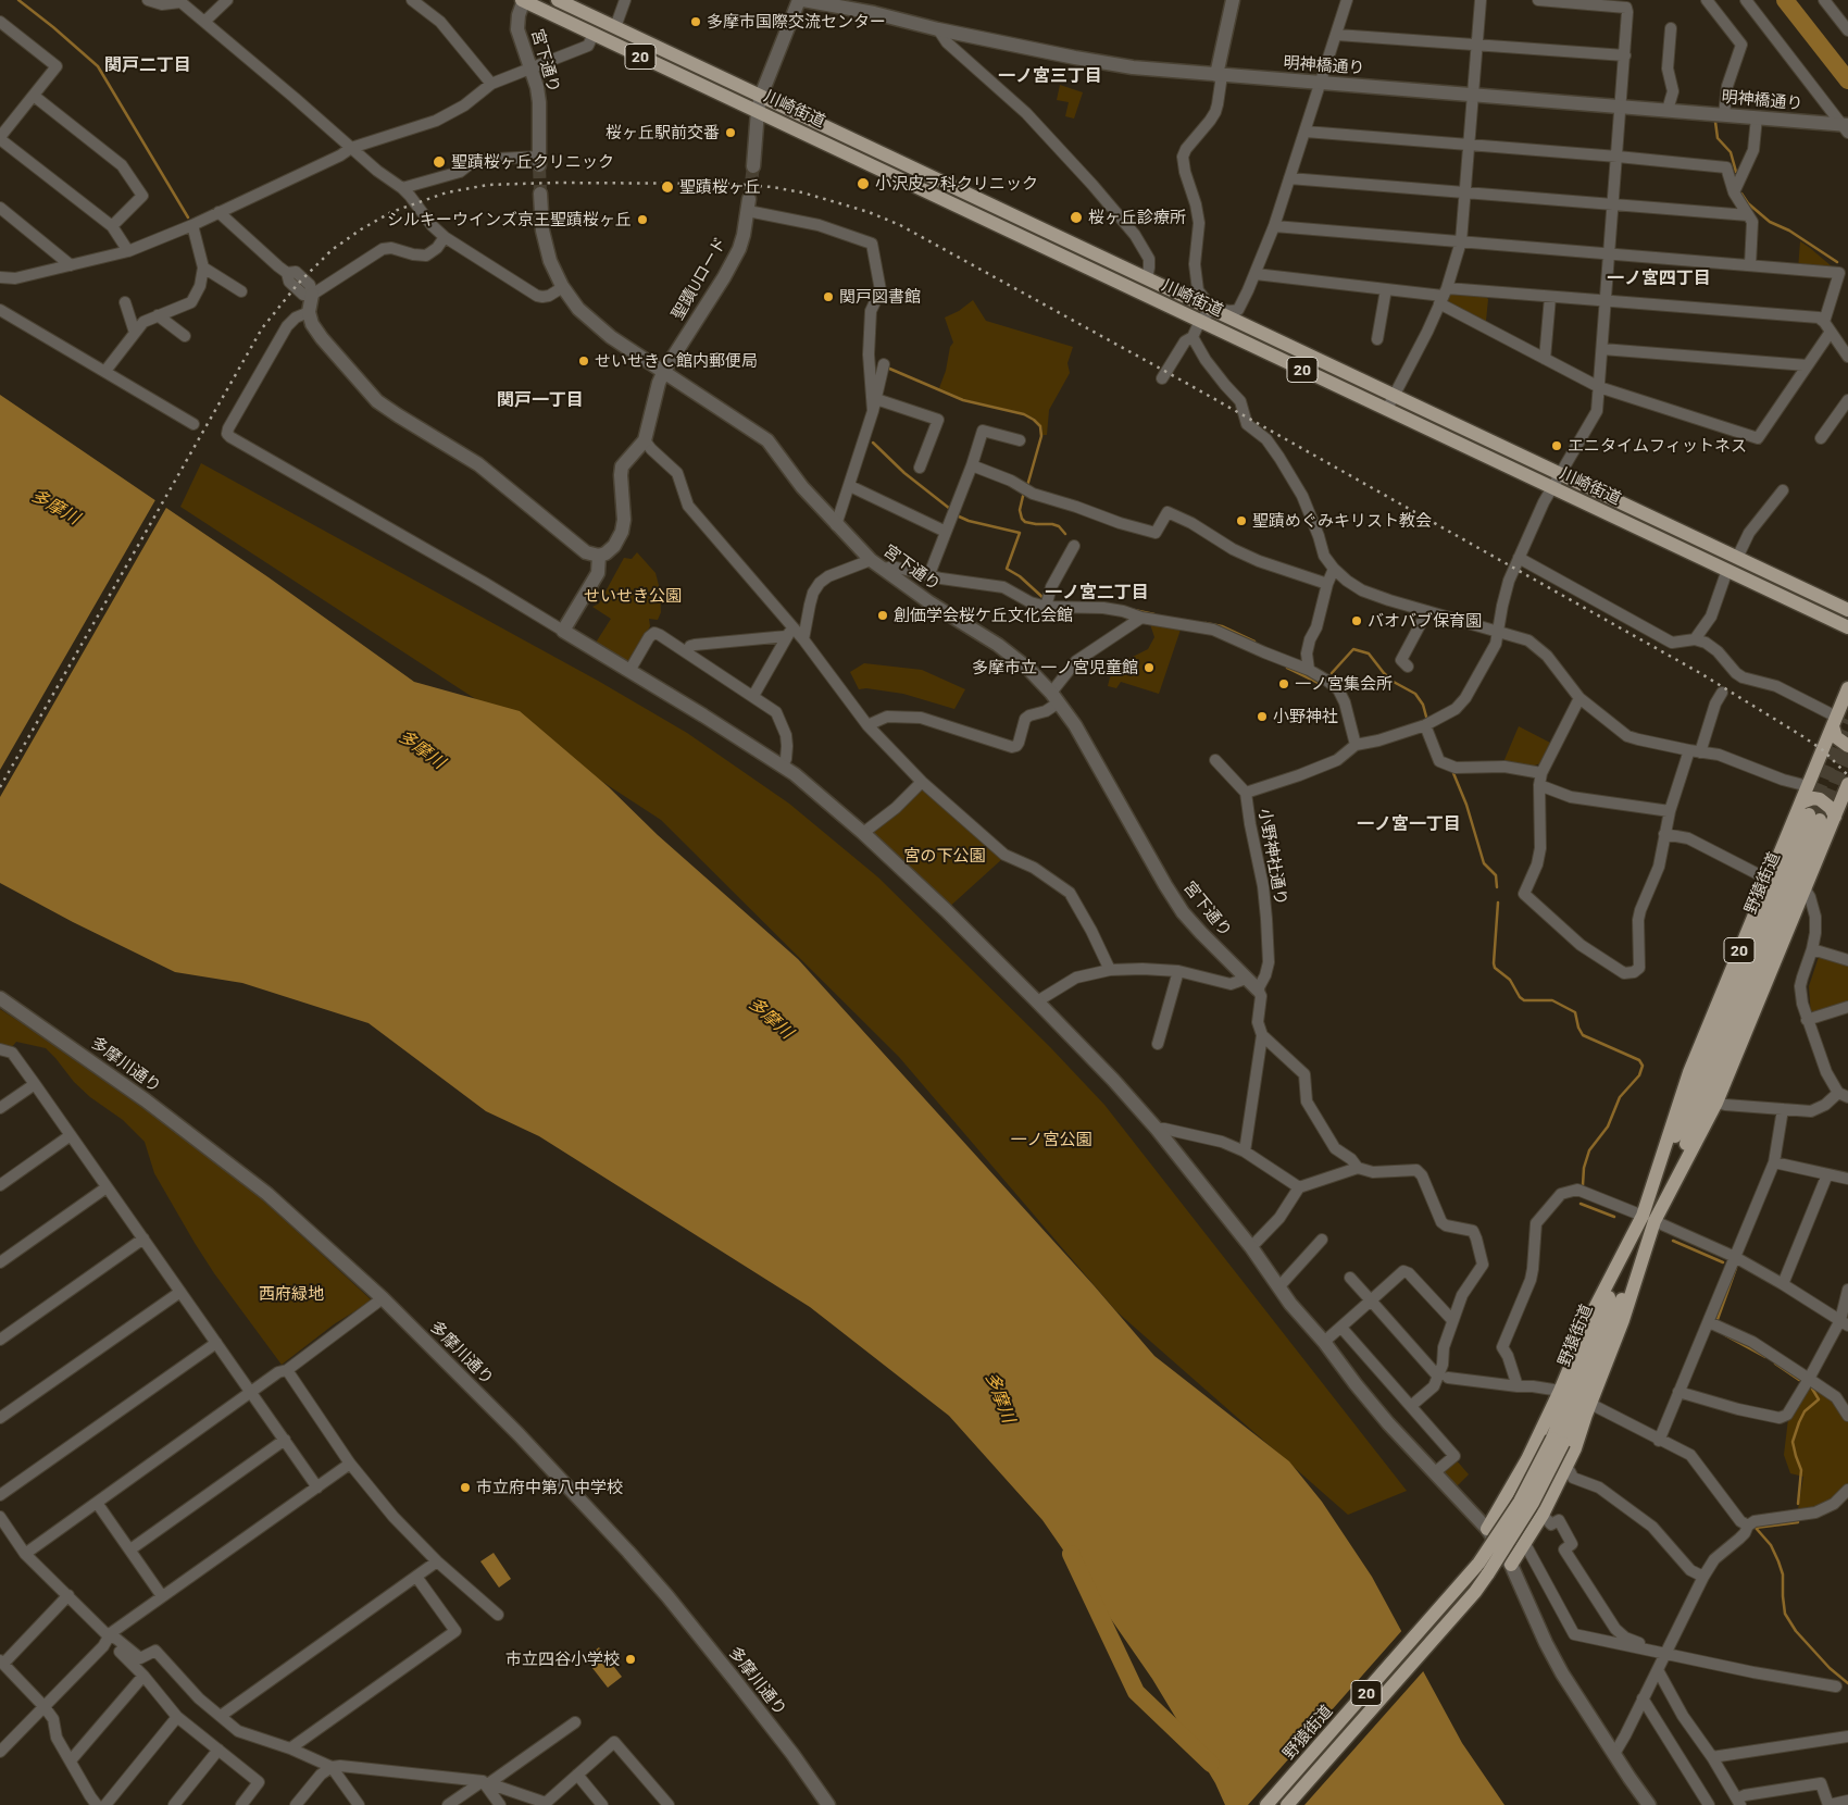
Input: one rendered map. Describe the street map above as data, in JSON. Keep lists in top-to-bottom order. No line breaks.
{"streets":{"main road":["20","川崎街道","野猿街道"],"street":["宮下通り","明神橋通り","聖蹟Uロード","小野神社通り","多摩川通り"]},"crossings":[["20","野猿街道"],["宮下通り","川崎街道"],["宮下通り","聖蹟Uロード"],["宮下通り","小野神社通り"],["明神橋通り","小野神社通り"],["川崎街道","小野神社通り"]],"districts":["関戸二丁目","一ノ宮三丁目","一ノ宮四丁目","関戸一丁目","一ノ宮二丁目","一ノ宮一丁目"],"water":["多摩川"],"parks":["せいせき公園","宮の下公園","一ノ宮公園","西府緑地"],"places":["多摩市国際交流センター","桜ヶ丘駅前交番","聖蹟桜ヶ丘クリニック","小沢皮フ科クリニック","聖蹟桜ヶ丘","桜ヶ丘診療所","シルキーウインズ京王聖蹟桜ヶ丘","関戸図書館","せいせきＣ館内郵便局","エニタイムフィットネス","聖蹟めぐみキリスト教会","創価学会桜ケ丘文化会館","バオバブ保育園","多摩市立 一ノ宮児童館","一ノ宮集会所","小野神社","市立府中第八中学校","市立四谷小学校"]}
